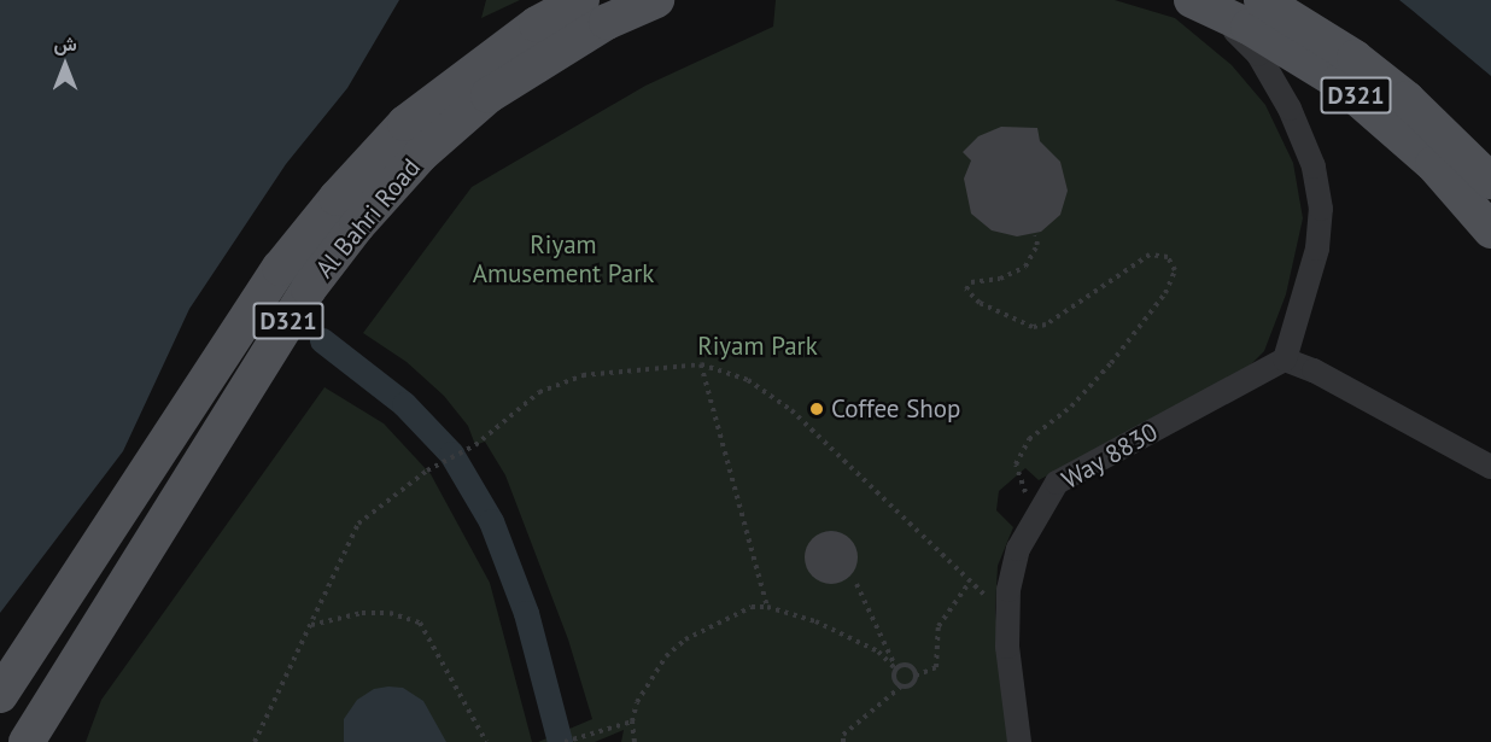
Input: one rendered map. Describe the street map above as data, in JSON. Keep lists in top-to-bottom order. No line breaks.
{"streets":{"main road":["D321","Al Bahri Road"],"street":["Way 8830"]},"parks":["Riyam Amusement Park","Riyam Park"],"places":["Coffee Shop"],"north":"top"}
